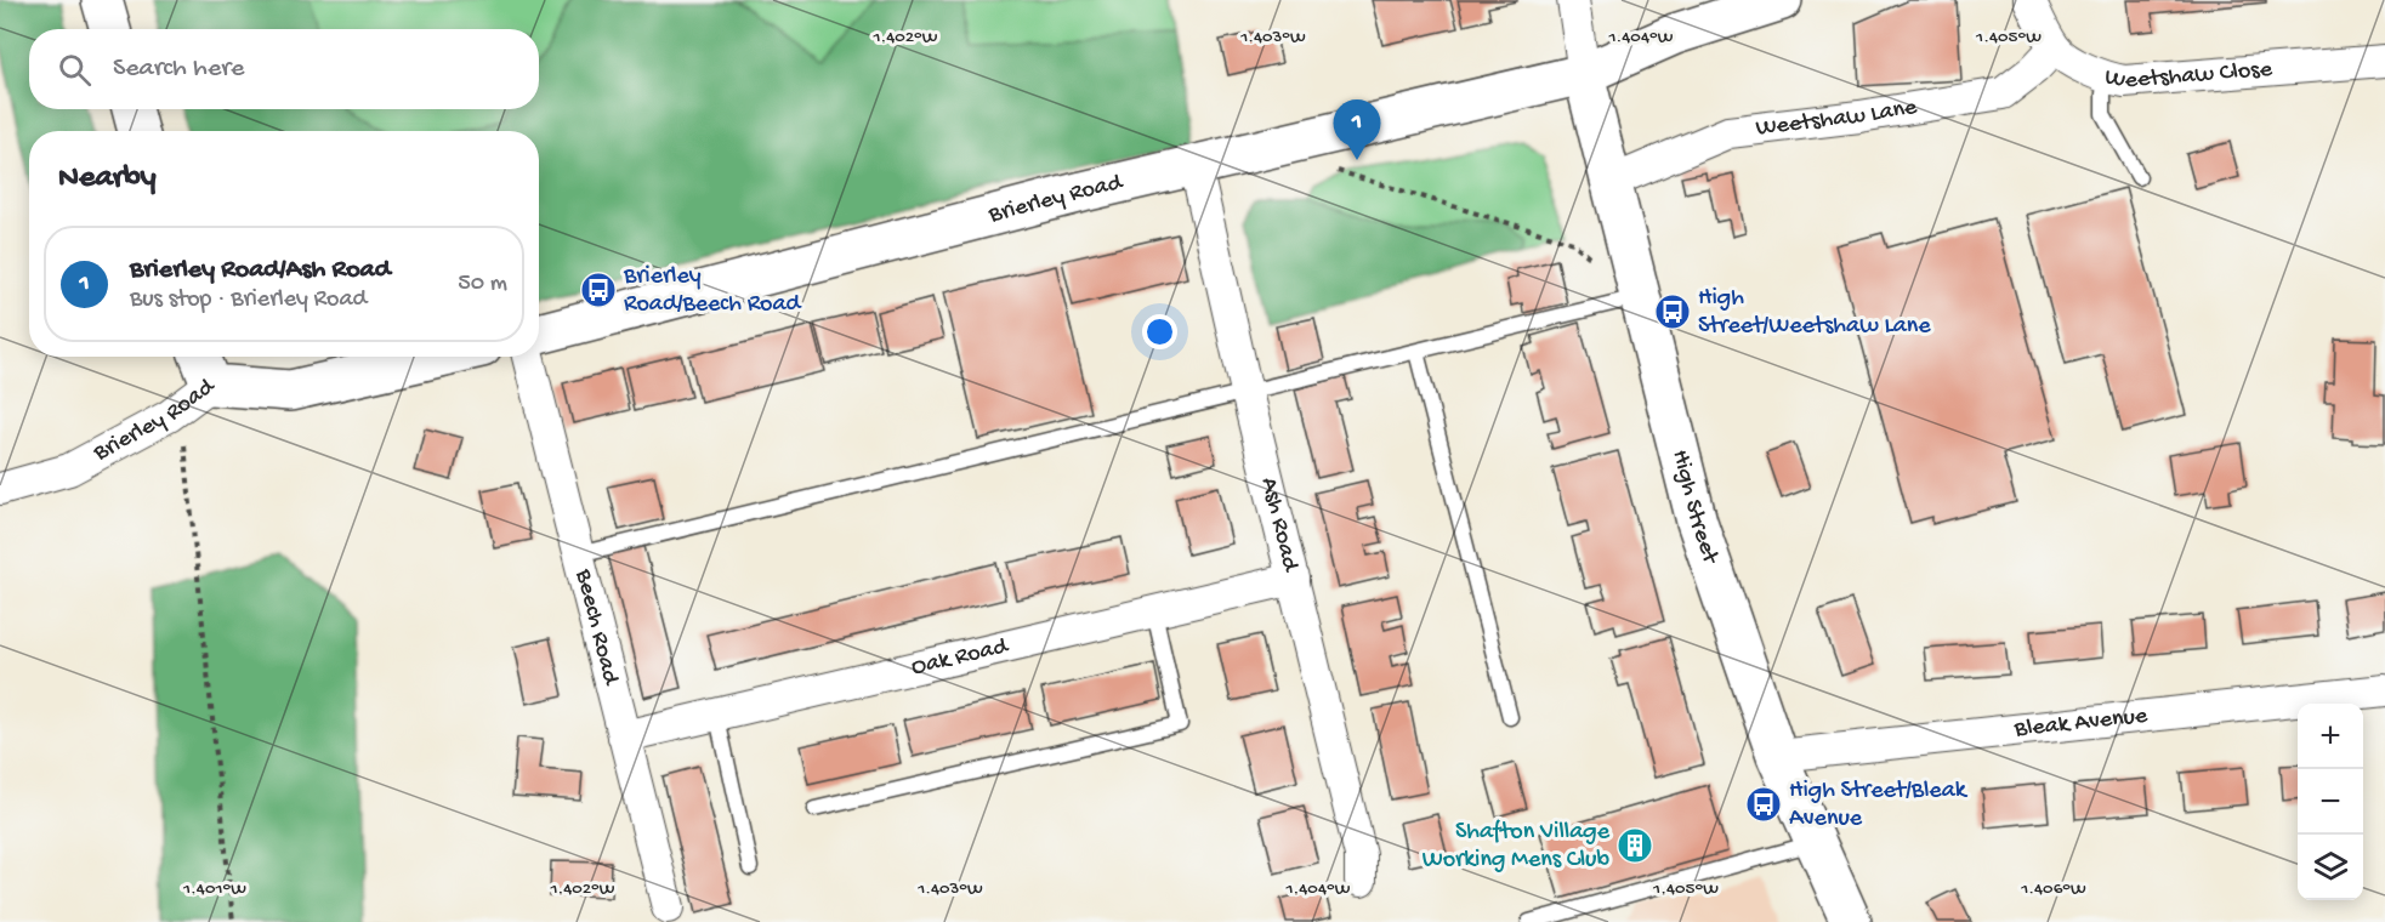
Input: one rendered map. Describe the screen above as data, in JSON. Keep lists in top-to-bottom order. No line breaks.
{"streets":{"street":["Weetshaw Close","Weetshaw Lane","Brierley Road","High Street","Ash Road","Beech Road","Oak Road","Bleak Avenue"]},"crossings":[["Weetshaw Close","Weetshaw Lane"],["Weetshaw Lane","High Street"],["Brierley Road","High Street"],["Brierley Road","Ash Road"],["High Street","Bleak Avenue"],["Ash Road","Oak Road"],["Beech Road","Oak Road"]],"places":{"bus stop":["Brierley Road/Beech Road","High Street/Weetshaw Lane","High Street/Bleak Avenue"],"building":["Shafton Village Working Mens Club"]},"page":{"search":"Search here","pins":"1","heading":"Nearby","list":[{"mark":"1","name":"Brierley Road/Ash Road","note":"Bus stop · Brierley Road","value":"50 m"}],"map_buttons":["+","−"]},"coordinates":["1.402°W","1.403°W","1.404°W","1.405°W","1.401°W","1.406°W"]}
